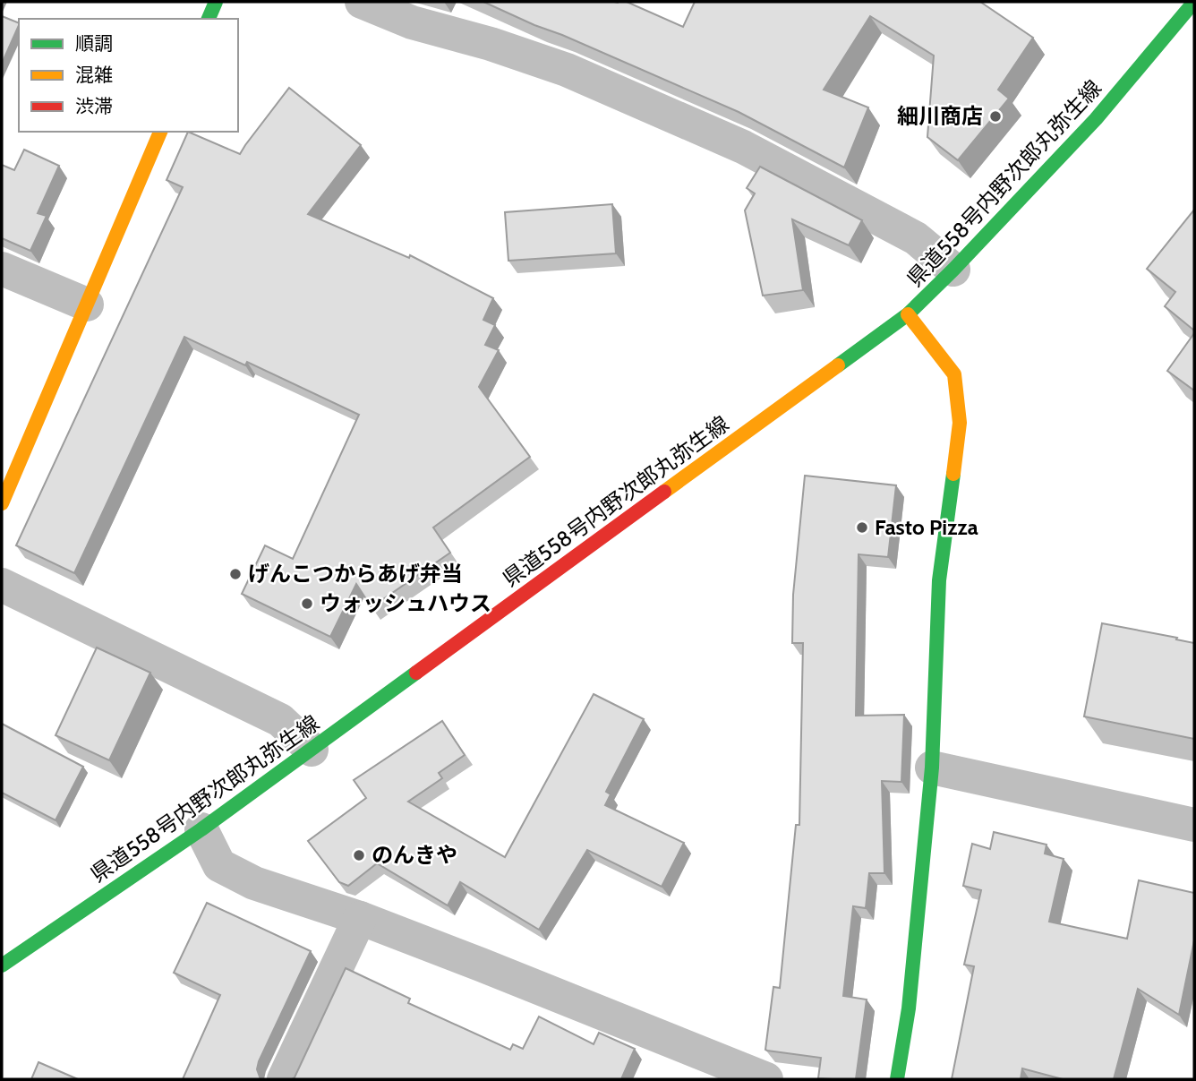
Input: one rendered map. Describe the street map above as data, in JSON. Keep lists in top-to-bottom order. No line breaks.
{"streets":{"main road":["県道558号内野次郎丸弥生線"]},"places":["細川商店","Fasto Pizza","げんこつからあげ弁当","ウォッシュハウス","のんきや"],"legend":["順調","混雑","渋滞"]}
